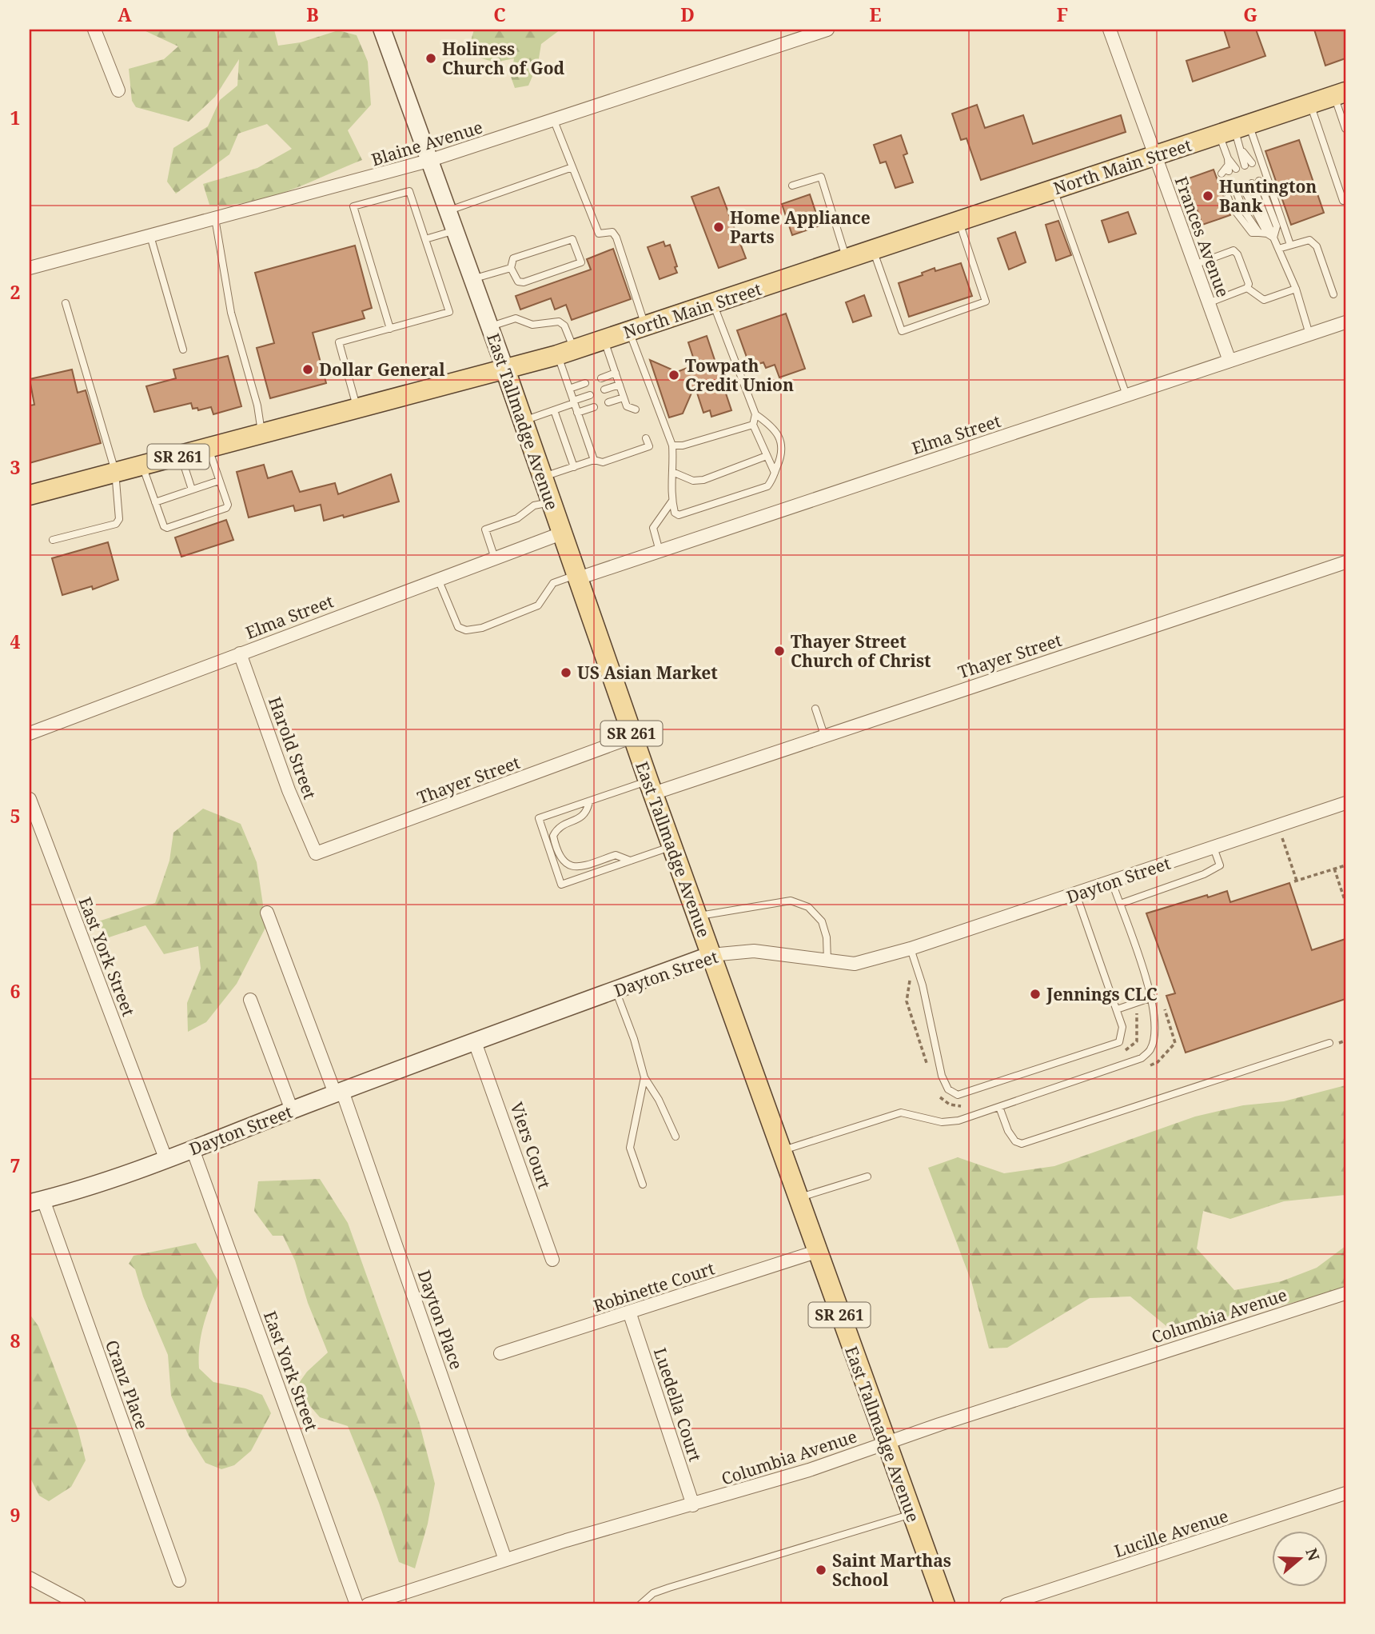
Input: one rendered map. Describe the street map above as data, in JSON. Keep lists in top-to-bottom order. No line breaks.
{"streets":{"main road":["North Main Street","East Tallmadge Avenue","SR 261"],"street":["Blaine Avenue","Frances Avenue","Elma Street","Thayer Street","Harold Street","Dayton Street","East York Street","Viers Court","Robinette Court","Columbia Avenue","Dayton Place","Cranz Place","Luedella Court","Lucille Avenue"]},"crossings":[["Blaine Avenue","East Tallmadge Avenue"],["North Main Street","Frances Avenue"],["North Main Street","East Tallmadge Avenue"],["Frances Avenue","Elma Street"],["East Tallmadge Avenue","Elma Street"],["East Tallmadge Avenue","Thayer Street"],["East Tallmadge Avenue","Dayton Street"],["East Tallmadge Avenue","Robinette Court"],["East Tallmadge Avenue","Columbia Avenue"],["Elma Street","Harold Street"],["Thayer Street","Harold Street"],["Dayton Street","East York Street"],["Dayton Street","Viers Court"],["Dayton Street","Dayton Place"],["Dayton Street","Cranz Place"],["Robinette Court","Luedella Court"],["Columbia Avenue","Dayton Place"],["Columbia Avenue","Luedella Court"]],"places":["Holiness Church of God","Huntington Bank","Home Appliance Parts","Dollar General","Towpath Credit Union","Thayer Street Church of Christ","US Asian Market","Jennings CLC","Saint Marthas School"],"north":"right","grid":{"columns":["A","B","C","D","E","F","G"],"rows":["1","2","3","4","5","6","7","8","9"]}}
